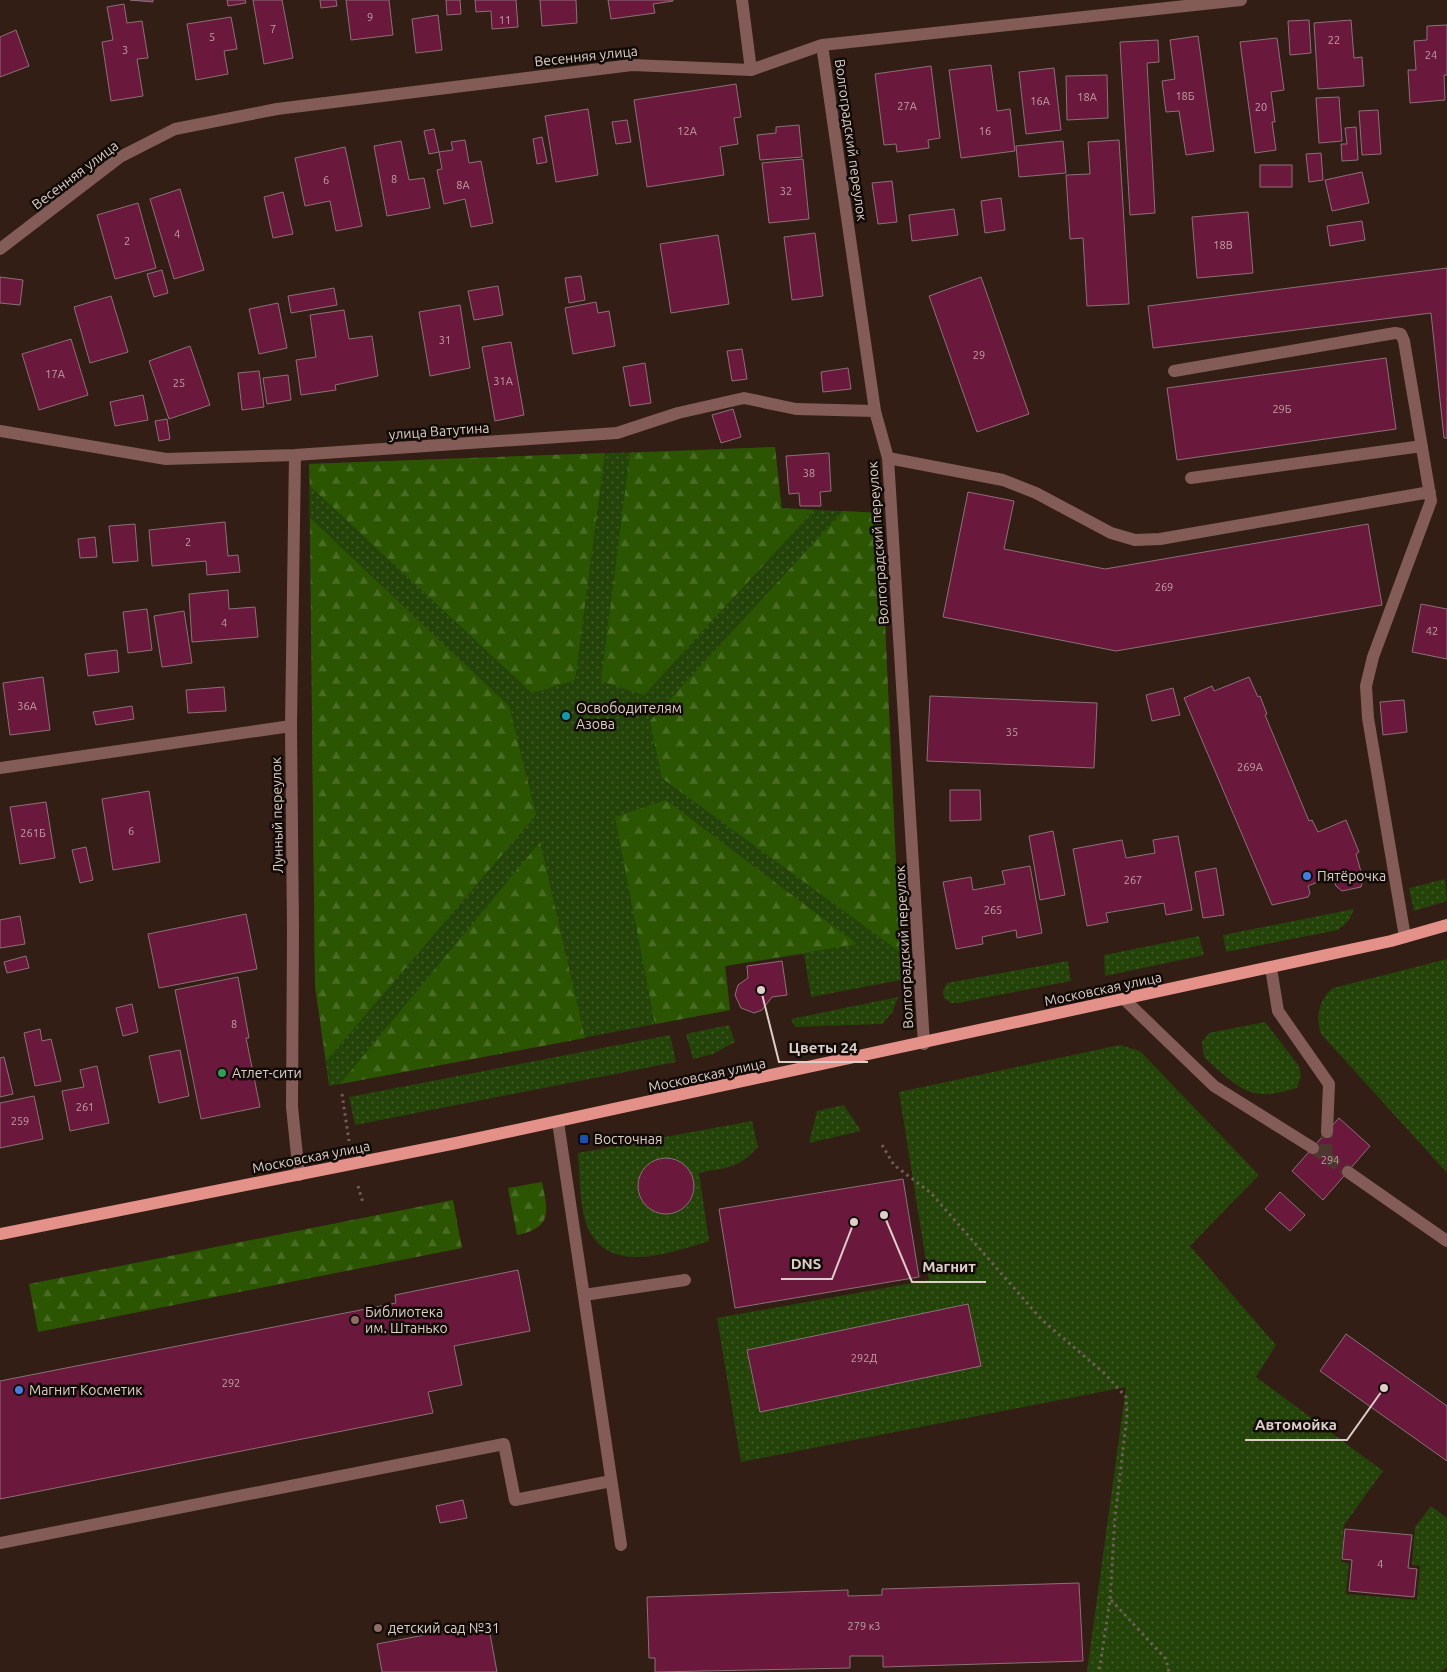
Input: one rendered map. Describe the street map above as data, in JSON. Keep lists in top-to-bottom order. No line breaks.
{"streets":{"main road":["Московская улица"],"street":["Весенняя улица","Волгоградский переулок","улица Ватутина","Лунный переулок"]},"crossings":[["Весенняя улица","Волгоградский переулок"],["Волгоградский переулок","улица Ватутина"],["Волгоградский переулок","Московская улица"],["улица Ватутина","Лунный переулок"],["Лунный переулок","Московская улица"]],"places":{"other":["Освободителям Азова","Пятёрочка","Цветы 24","Атлет-сити","Магнит","DNS","Библиотека им. Штанько","Автомойка","Магнит Косметик","детский сад №31"],"transit":["Восточная"]},"house_numbers":["9","11","7","5","22","3","24","18Б","18А","16А","27А","20","12А","16","8","6","8А","32","4","2","18В","31","29","17А","31А","25","29Б","38","2","269","4","42","36А","35","269А","6","261Б","267","265","8","261","259","294","292Д","292","4","279 к3"]}
